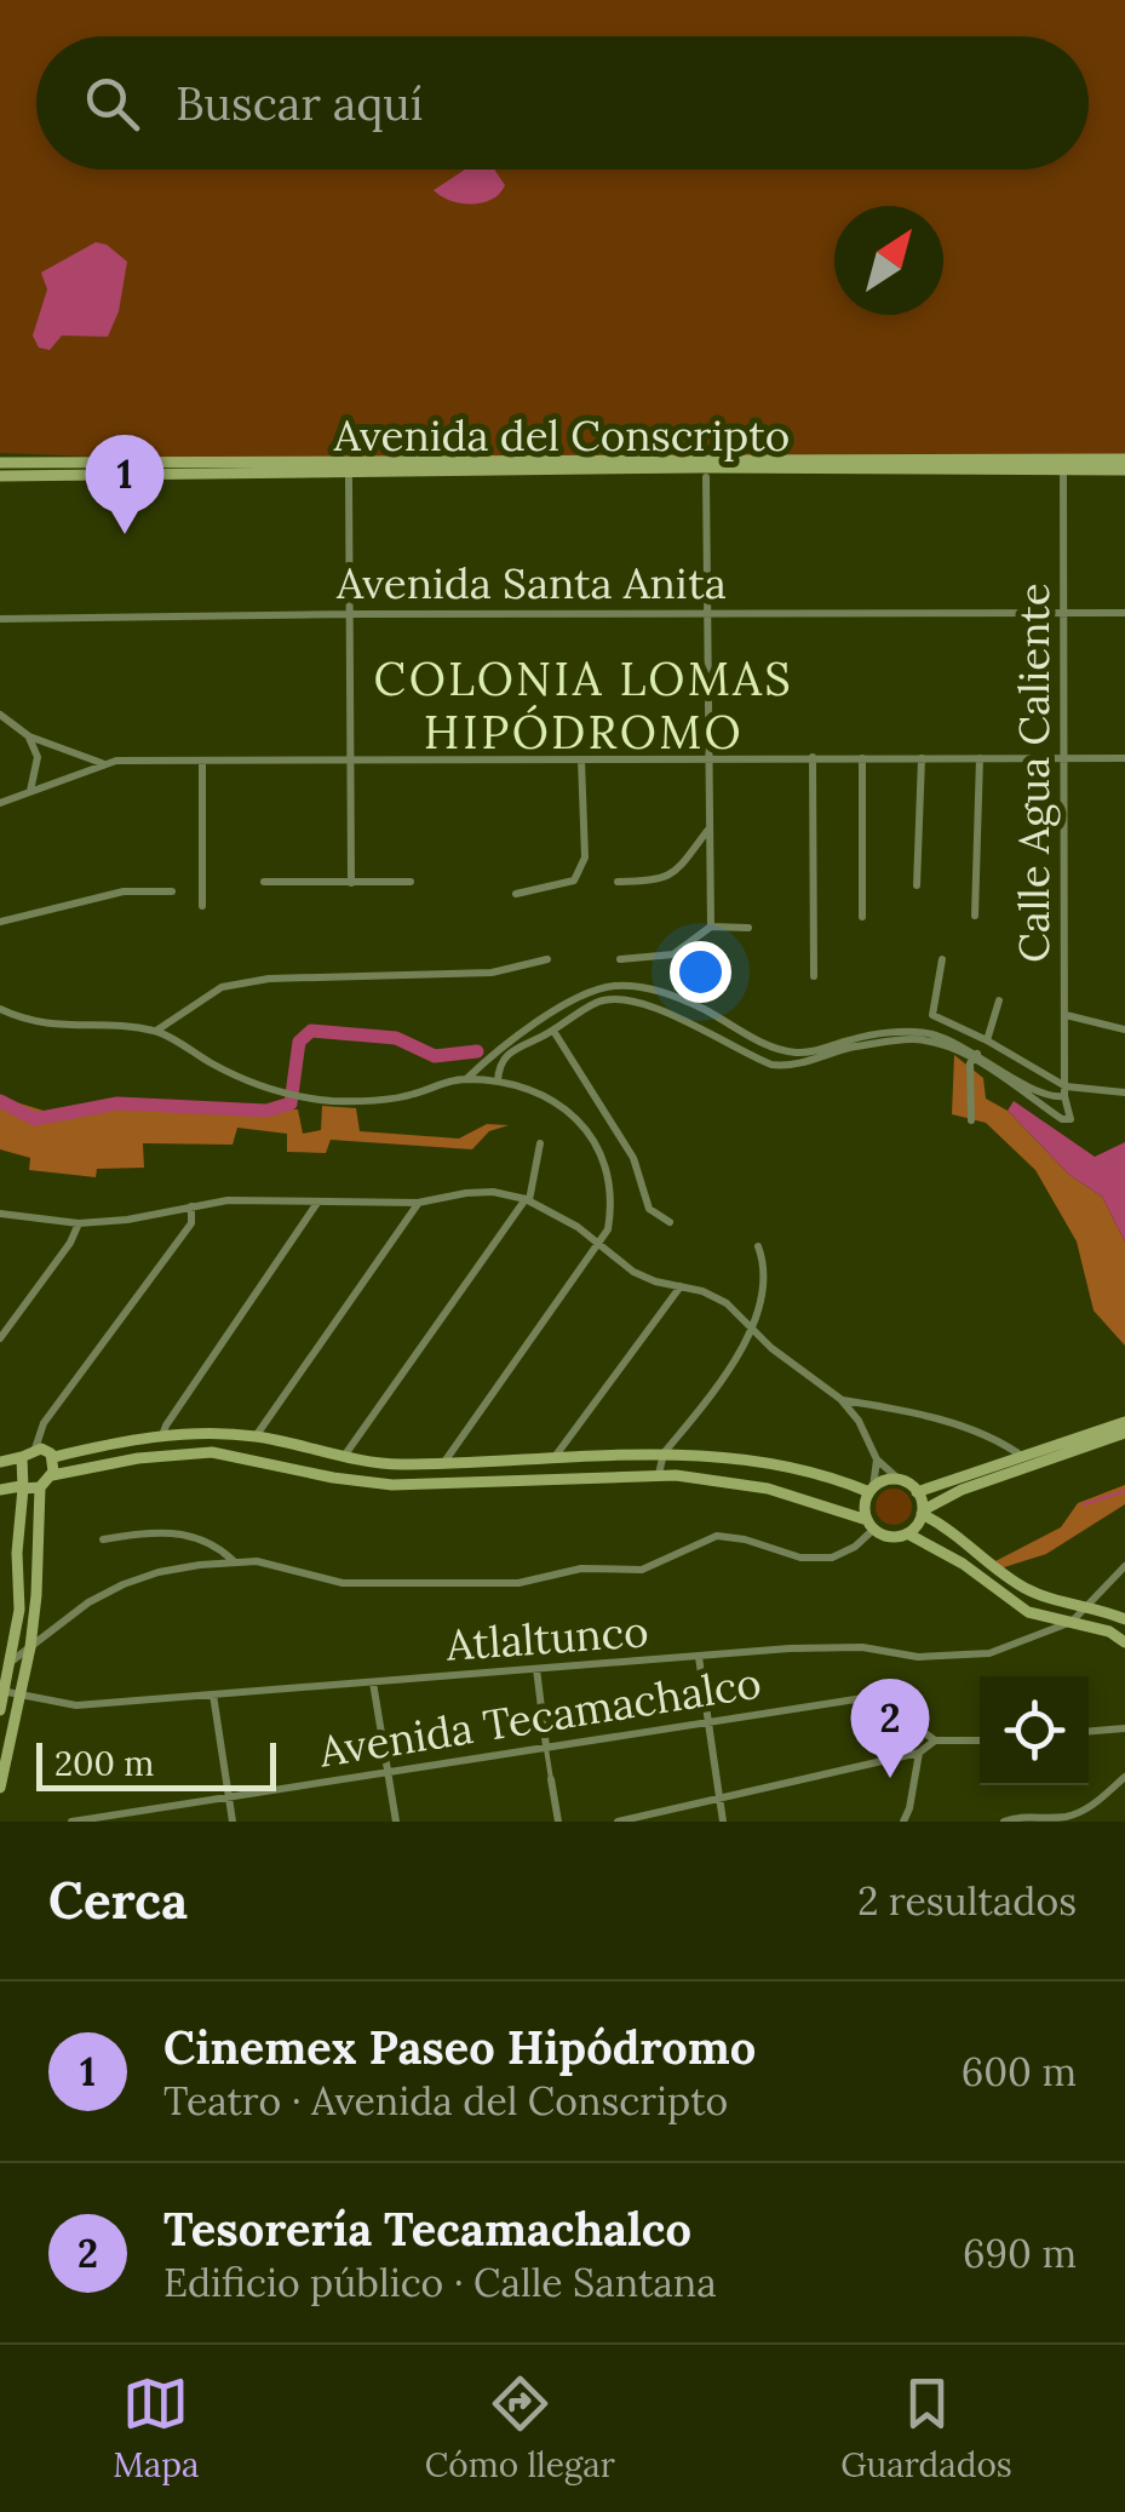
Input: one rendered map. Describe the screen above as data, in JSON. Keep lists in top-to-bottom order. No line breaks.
{"streets":{"main road":["Avenida del Conscripto"],"street":["Avenida Santa Anita","Calle Agua Caliente","Atlaltunco","Avenida Tecamachalco"]},"crossings":[["Avenida del Conscripto","Calle Agua Caliente"],["Avenida Santa Anita","Calle Agua Caliente"]],"districts":["COLONIA LOMAS HIPÓDROMO"],"scale_bar":"200 m","north":"top right","page":{"search":"Buscar aquí","pins":["1","2"],"scale":"200 m","heading":["Cerca","2 resultados"],"list":[{"mark":"1","name":"Cinemex Paseo Hipódromo","note":"Teatro · Avenida del Conscripto","value":"600 m"},{"mark":"2","name":"Tesorería Tecamachalco","note":"Edificio público · Calle Santana","value":"690 m"}],"nav":["Mapa","Cómo llegar","Guardados"]}}
